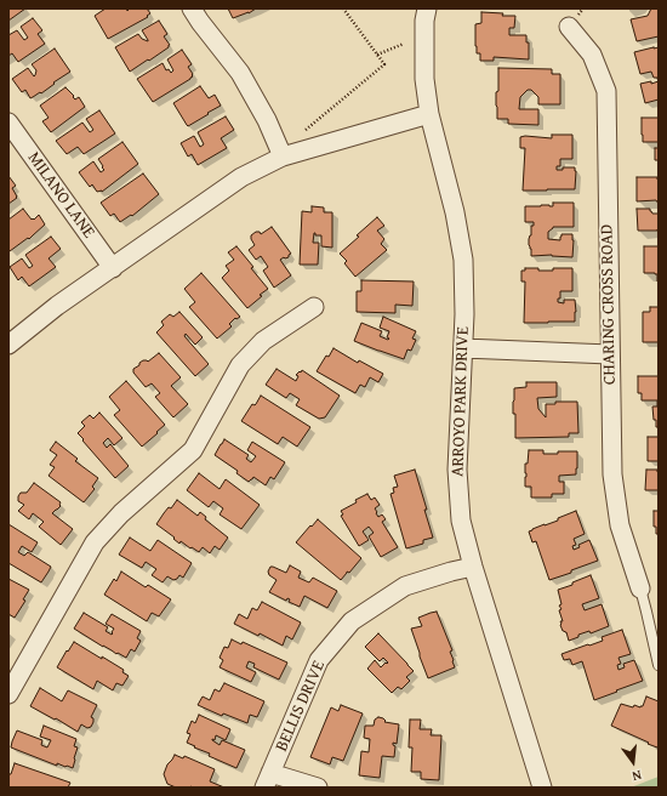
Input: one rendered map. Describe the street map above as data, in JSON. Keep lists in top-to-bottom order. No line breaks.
{"streets":{"street":["MILANO LANE","CHARING CROSS ROAD","ARROYO PARK DRIVE","BELLIS DRIVE"]},"crossings":[["ARROYO PARK DRIVE","BELLIS DRIVE"]],"north":"bottom"}
